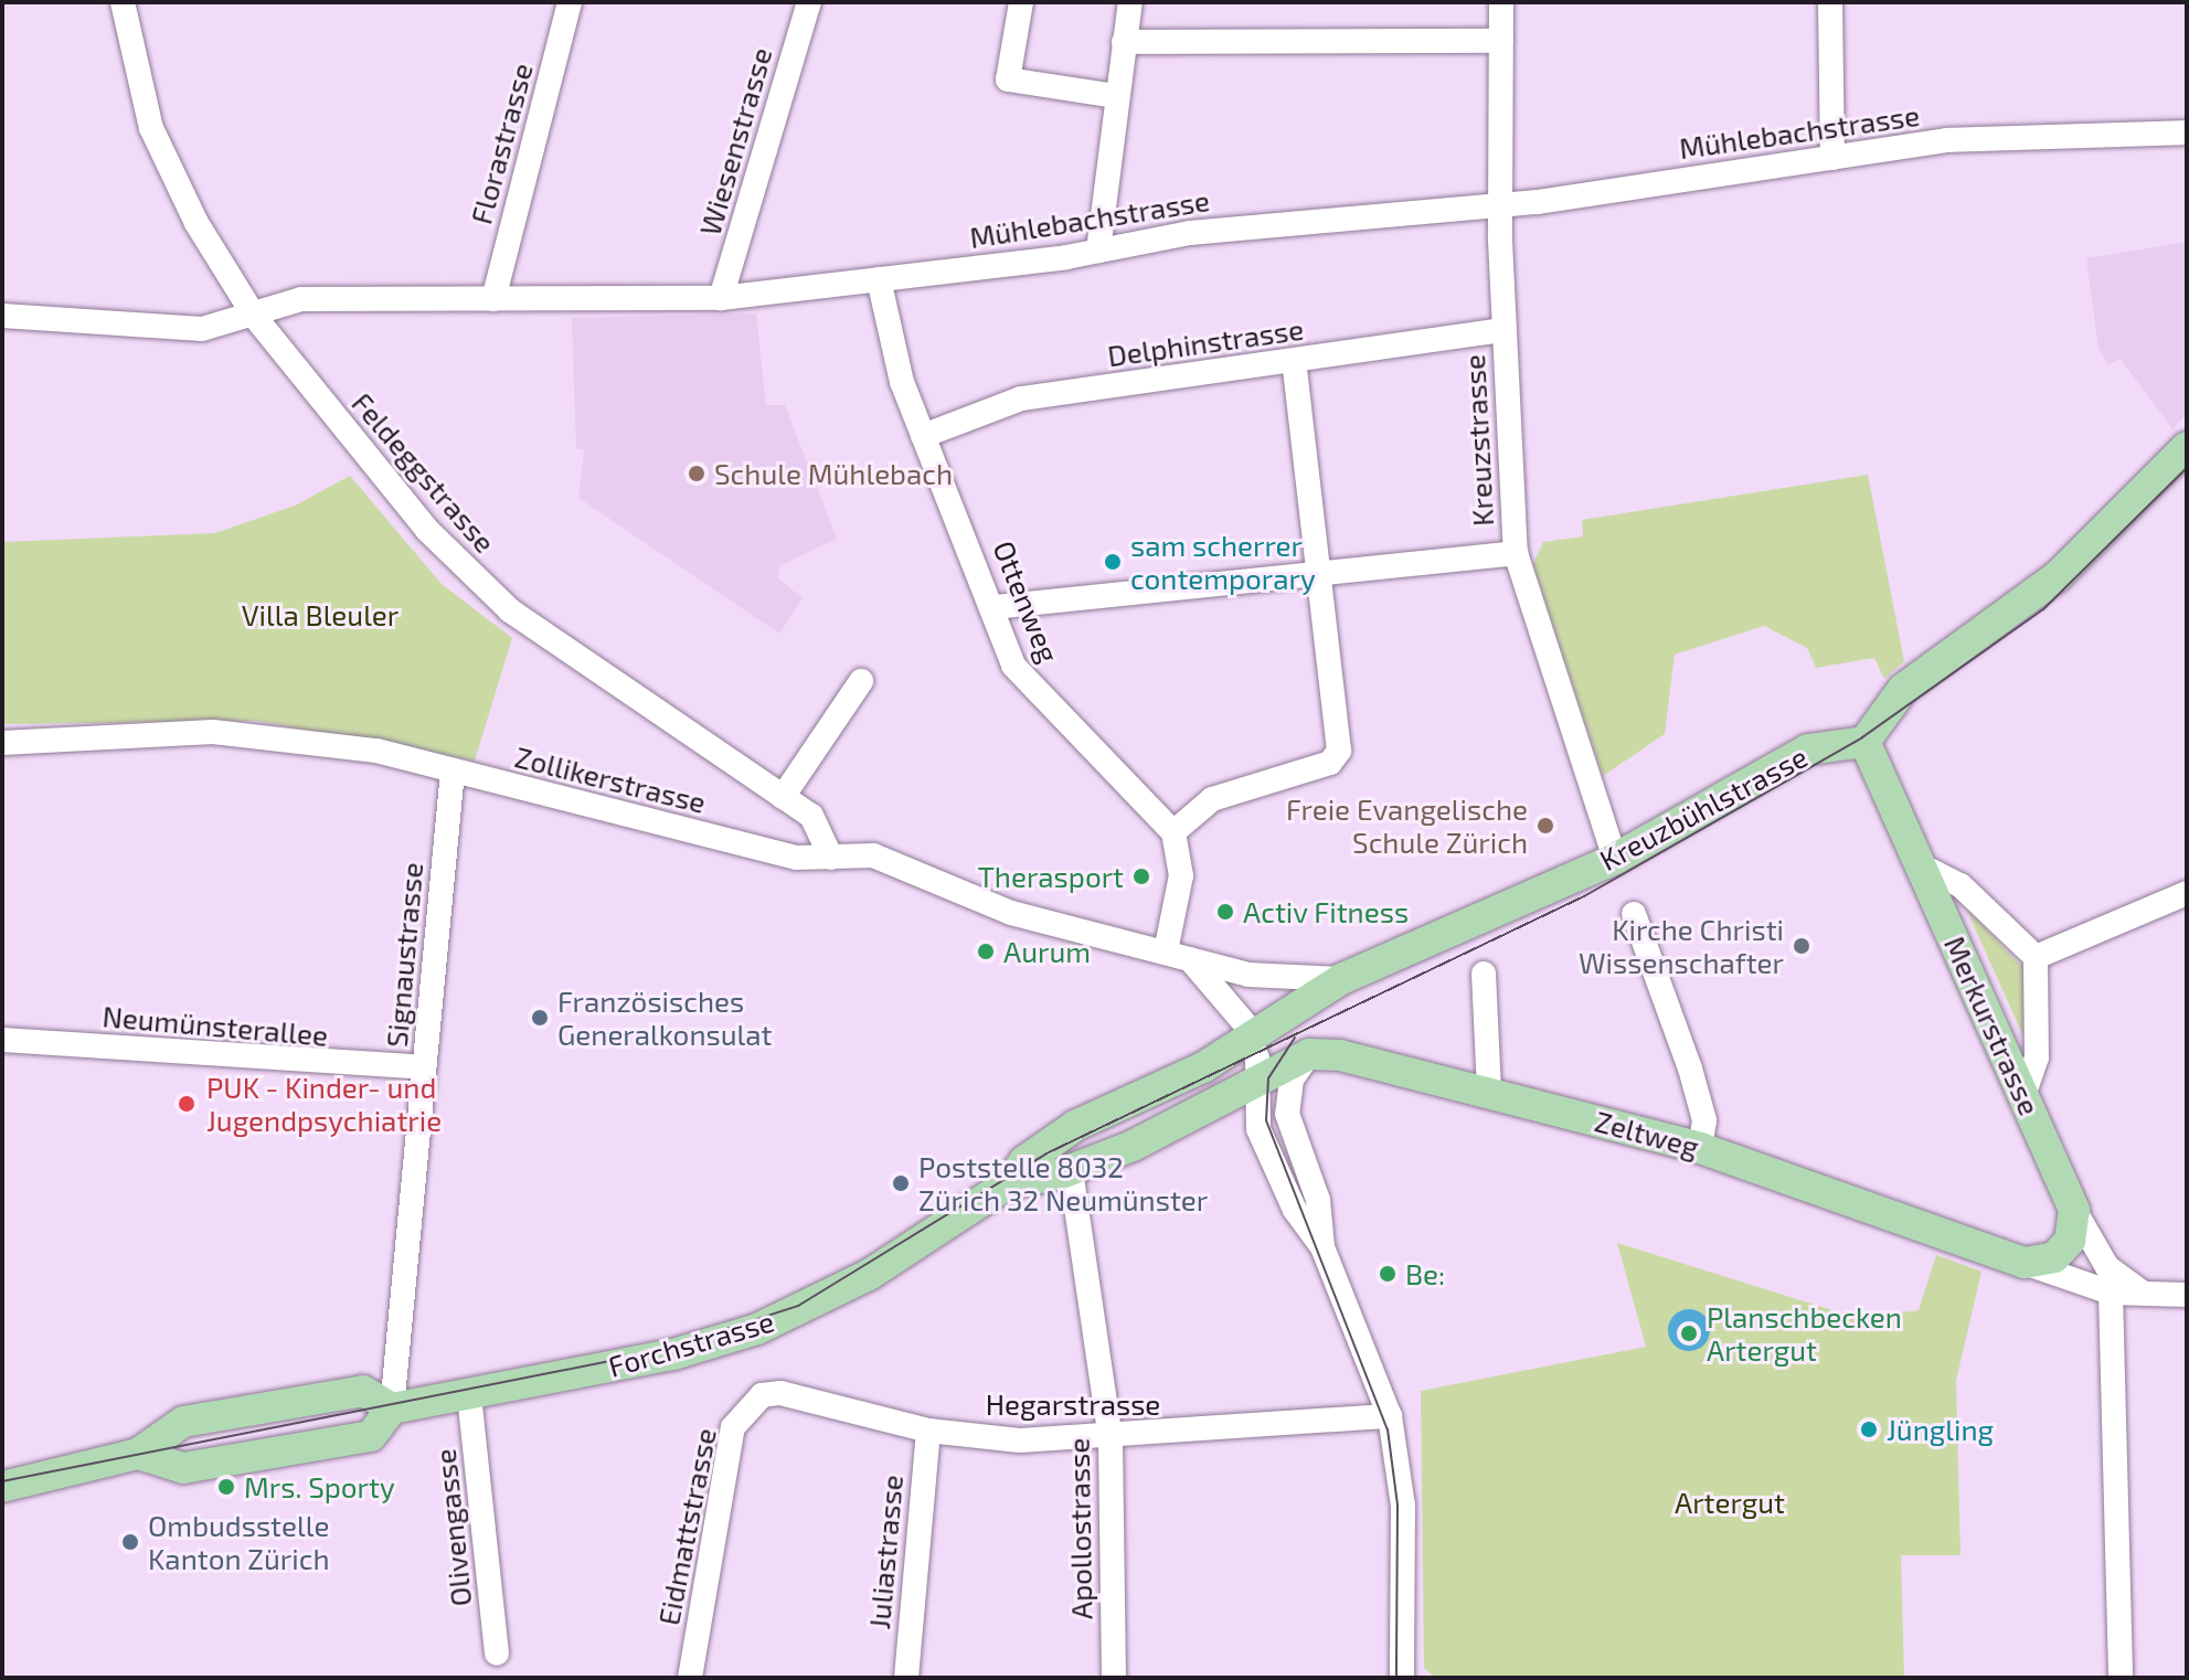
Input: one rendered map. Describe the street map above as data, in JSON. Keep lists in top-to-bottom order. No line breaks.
{"streets":{"main road":["Kreuzbühlstrasse","Merkurstrasse","Zeltweg","Forchstrasse"],"street":["Mühlebachstrasse","Wiesenstrasse","Florastrasse","Delphinstrasse","Kreuzstrasse","Feldeggstrasse","Ottenweg","Zollikerstrasse","Signaustrasse","Neumünsterallee","Hegarstrasse","Eidmattstrasse","Olivengasse","Apollostrasse","Juliastrasse"]},"crossings":[["Mühlebachstrasse","Wiesenstrasse"],["Mühlebachstrasse","Florastrasse"],["Mühlebachstrasse","Kreuzstrasse"],["Mühlebachstrasse","Feldeggstrasse"],["Mühlebachstrasse","Ottenweg"],["Delphinstrasse","Kreuzstrasse"],["Delphinstrasse","Ottenweg"],["Kreuzstrasse","Kreuzbühlstrasse"],["Feldeggstrasse","Zollikerstrasse"],["Zollikerstrasse","Kreuzbühlstrasse"],["Zollikerstrasse","Signaustrasse"],["Kreuzbühlstrasse","Merkurstrasse"],["Kreuzbühlstrasse","Forchstrasse"],["Signaustrasse","Neumünsterallee"],["Signaustrasse","Forchstrasse"],["Merkurstrasse","Zeltweg"],["Zeltweg","Forchstrasse"],["Forchstrasse","Olivengasse"],["Forchstrasse","Apollostrasse"],["Hegarstrasse","Eidmattstrasse"],["Hegarstrasse","Apollostrasse"],["Hegarstrasse","Juliastrasse"]],"parks":["Villa Bleuler","Artergut"],"places":["Schule Mühlebach","sam scherrer contemporary","Freie Evangelische Schule Zürich","Therasport","Activ Fitness","Kirche Christi Wissenschafter","Aurum","Französisches Generalkonsulat","PUK - Kinder- und Jugendpsychiatrie","Poststelle 8032 Zürich 32 Neumünster","Be:","Planschbecken Artergut","Jüngling","Mrs. Sporty","Ombudsstelle Kanton Zürich"]}
